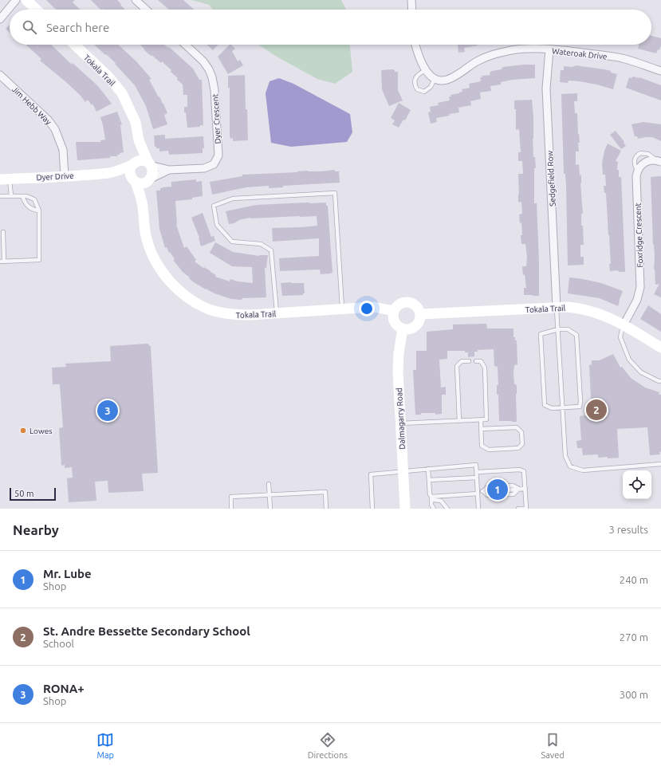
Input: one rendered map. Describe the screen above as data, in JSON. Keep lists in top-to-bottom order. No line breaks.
{"streets":{"street":["Wateroak Drive","Tokala Trail","Jim Hebb Way","Dyer Crescent","Dyer Drive","Sedgefield Row","Foxridge Crescent","Dalmagarry Road"]},"crossings":[["Wateroak Drive","Sedgefield Row"],["Tokala Trail","Dyer Crescent"],["Tokala Trail","Dyer Drive"],["Tokala Trail","Sedgefield Row"],["Tokala Trail","Foxridge Crescent"],["Tokala Trail","Dalmagarry Road"],["Jim Hebb Way","Dyer Drive"],["Dyer Crescent","Dyer Drive"]],"places":["Lowes"],"scale_bar":"50 m","page":{"search":"Search here","pins":["2","3","1"],"scale":"50 m","heading":["Nearby","3 results"],"list":[{"mark":"1","name":"Mr. Lube","note":"Shop","value":"240 m"},{"mark":"2","name":"St. Andre Bessette Secondary School","note":"School","value":"270 m"},{"mark":"3","name":"RONA+","note":"Shop","value":"300 m"}],"nav":["Map","Directions","Saved"]}}
